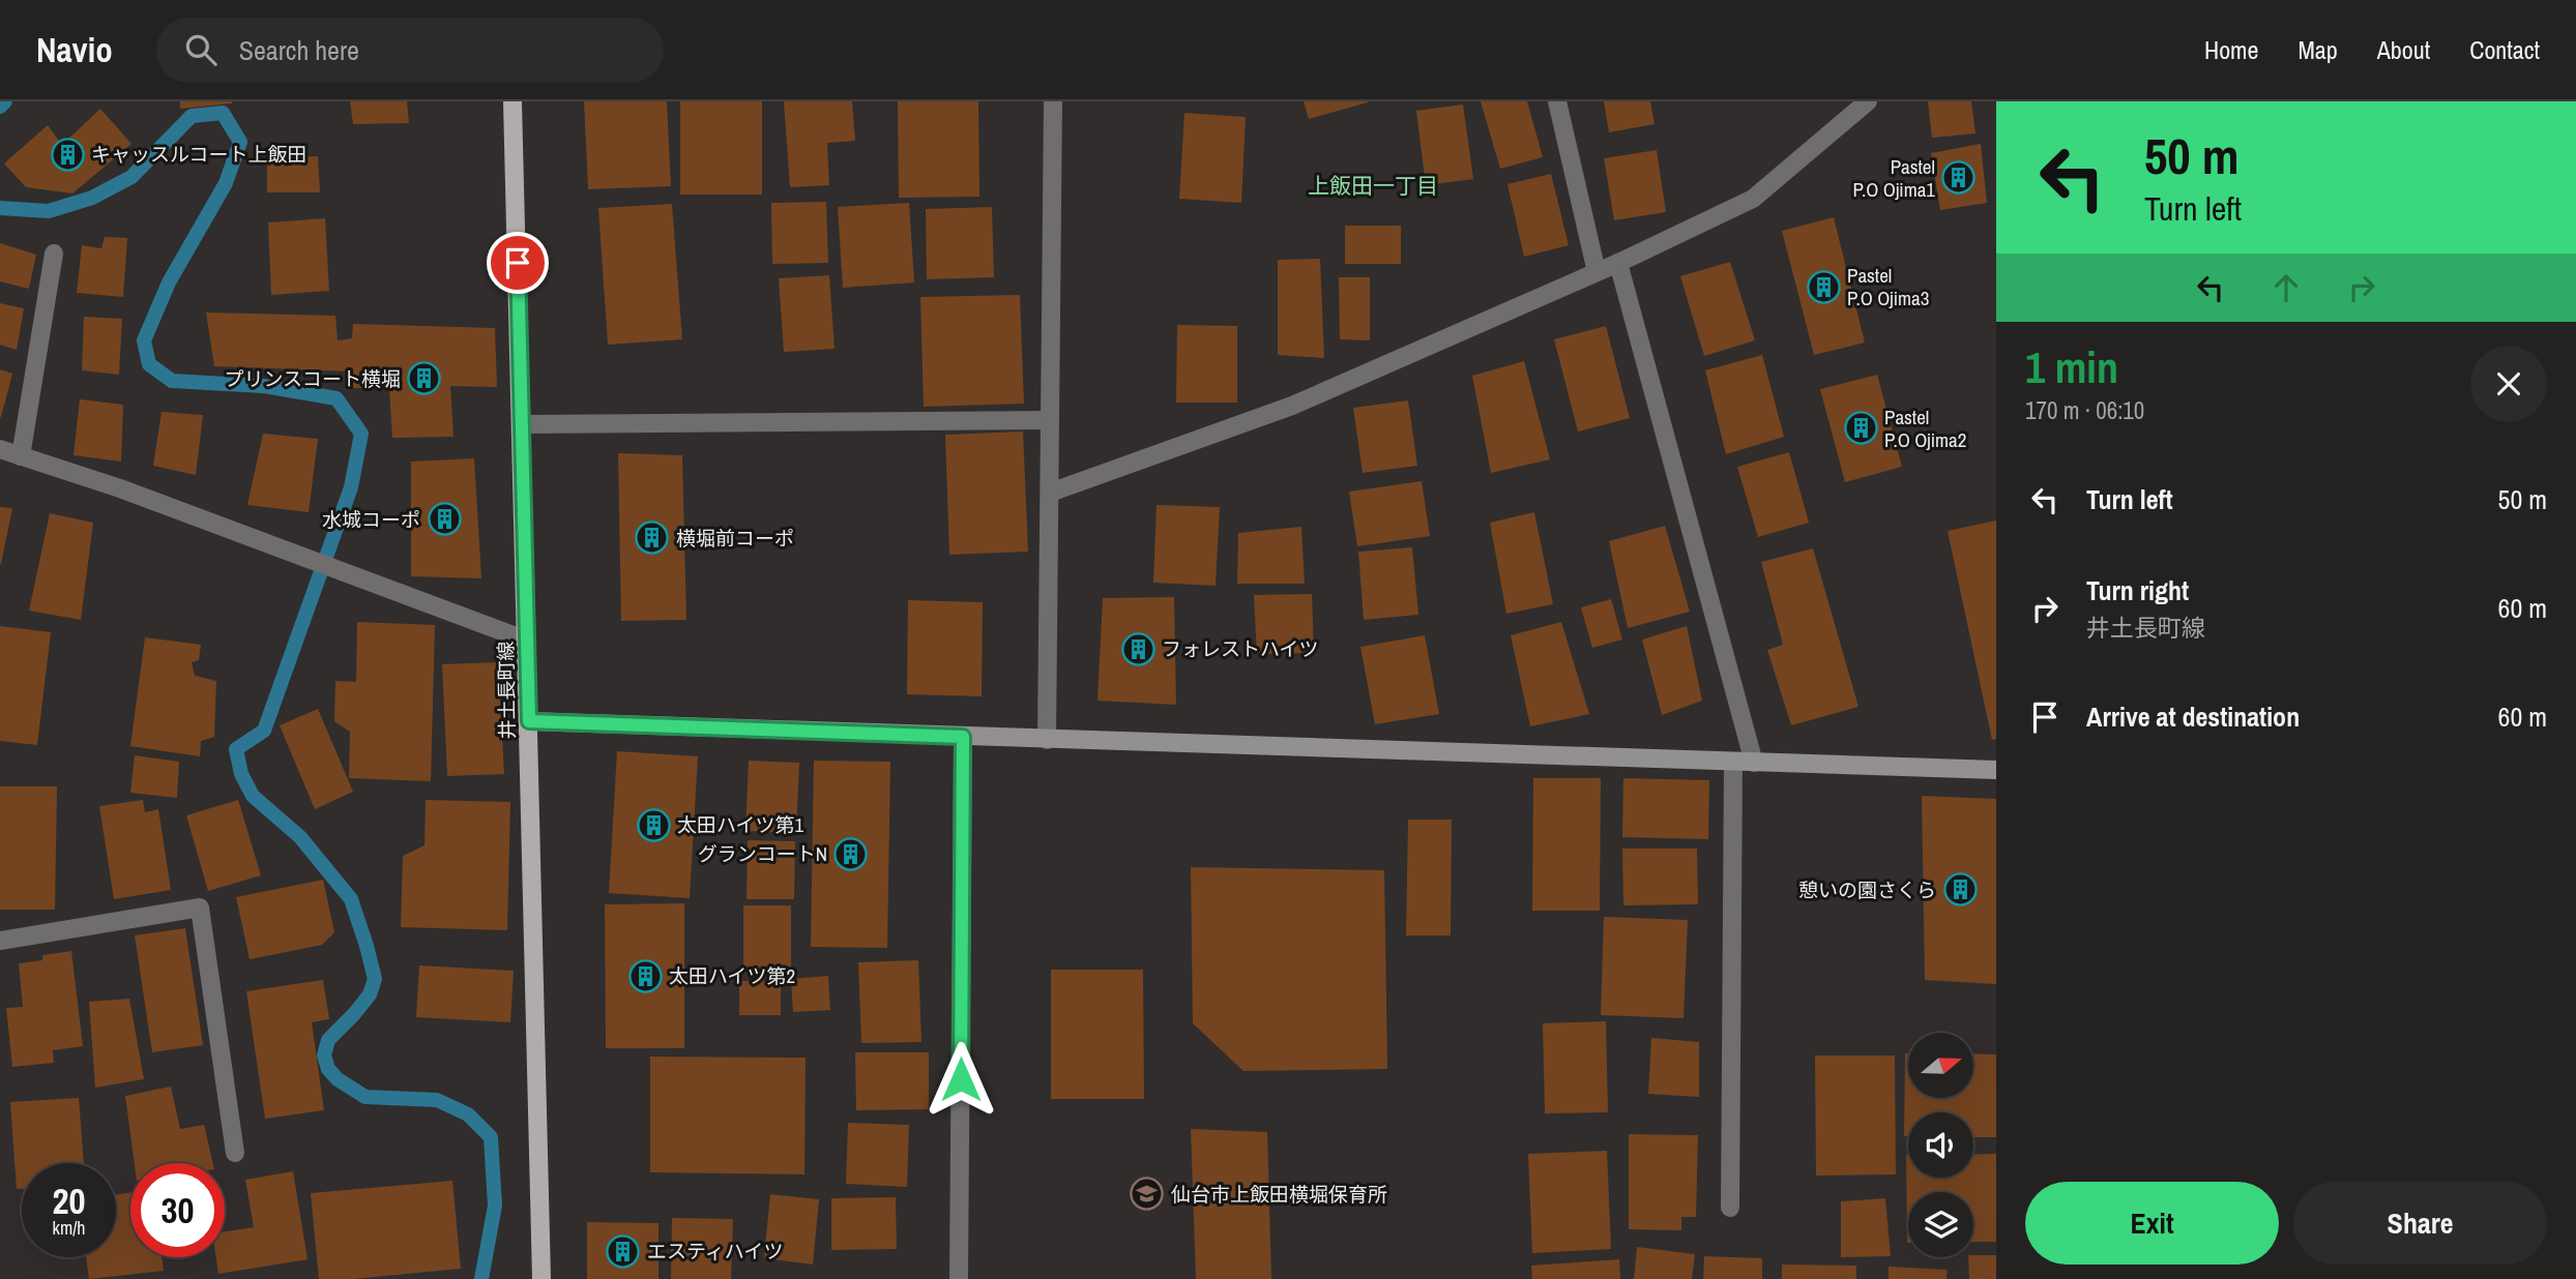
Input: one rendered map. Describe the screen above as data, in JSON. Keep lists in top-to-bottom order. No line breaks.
{"streets":{"main road":["井土長町線"]},"districts":["上飯田一丁目"],"places":{"building":["キャッスルコート上飯田","Pastel P.O Ojima1","Pastel P.O Ojima3","プリンスコート横堀","Pastel P.O Ojima2","水城コーポ","横堀前コーポ","フォレストハイツ","太田ハイツ第1","グランコートN","憩いの園さくら","太田ハイツ第2","エスティハイツ"],"school or university":["仙台市上飯田横堀保育所"]},"north":"right","page":{"header":"Navio","search":"Search here","nav":["Home","Map","About","Contact"],"turn":["50 m","Turn left"],"heading":["1 min","170 m · 06:10"],"list":[{"name":"Turn left","value":"50 m"},{"name":"Turn right","note":"井土長町線","value":"60 m"},{"name":"Arrive at destination","value":"60 m"}],"speed":"20 km/h","limit":"30","buttons":["Exit","Share"]}}
